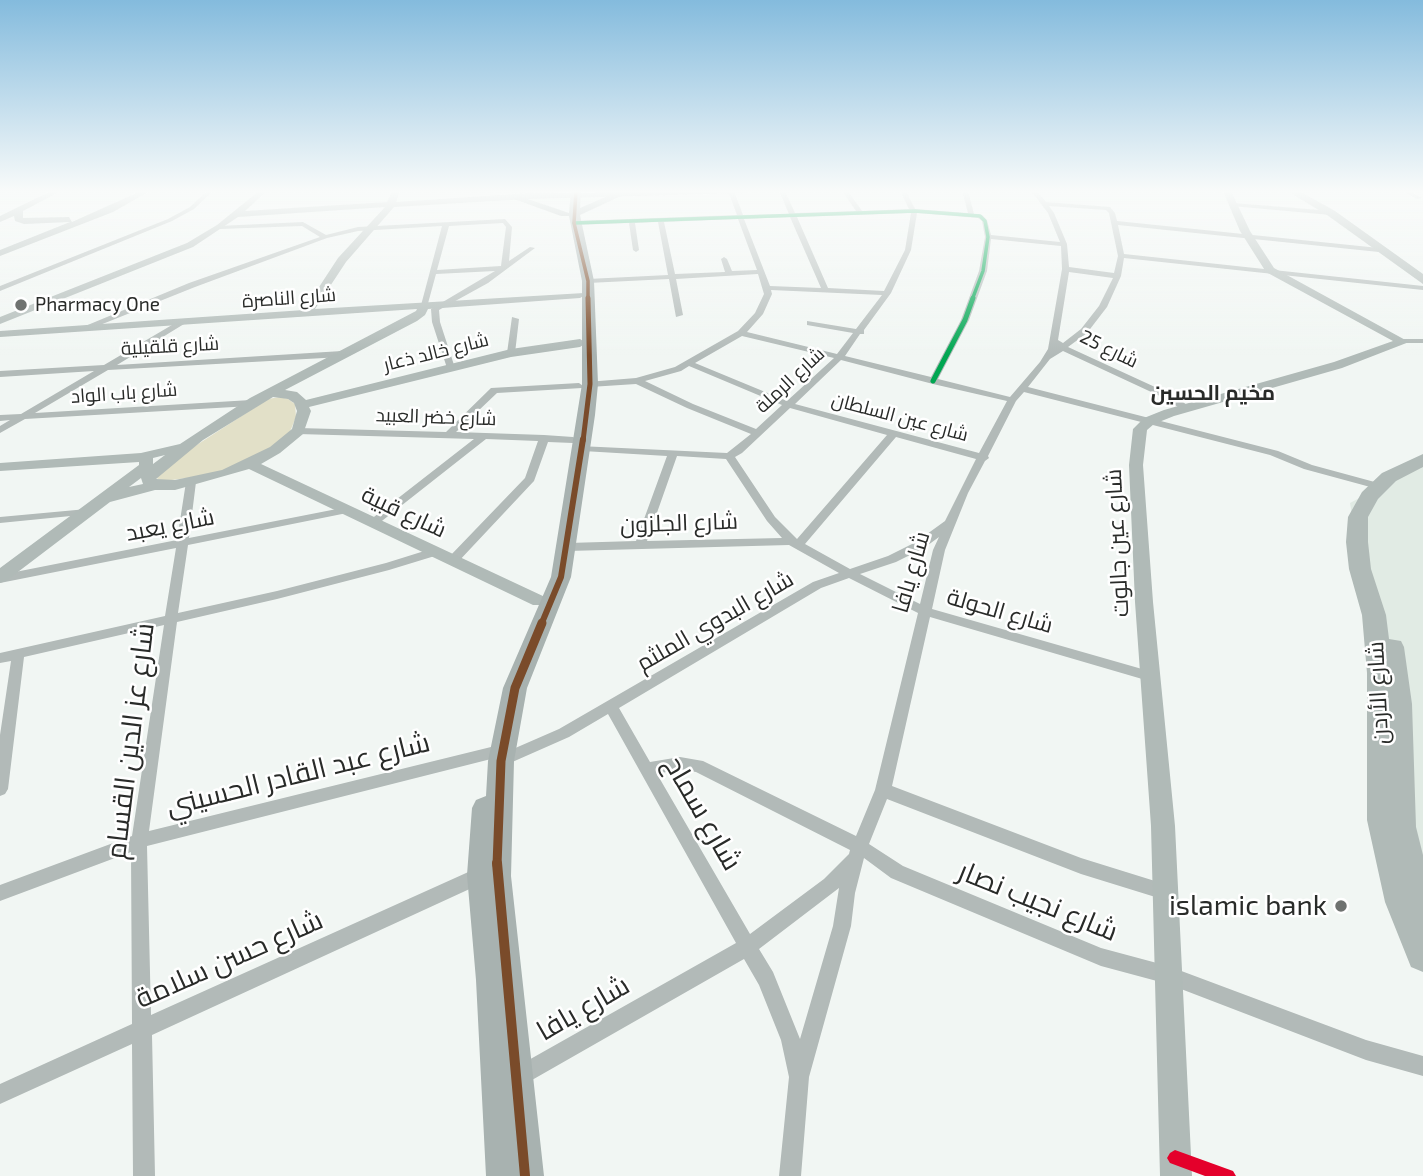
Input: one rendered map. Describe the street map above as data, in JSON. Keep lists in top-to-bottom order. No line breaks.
{"streets":{"highway":["شارع الأردن"],"street":["شارع الناصرة","شارع قلقيلية","شارع 25","شارع خالد ذعار","شارع الرملة","شارع باب الواد","شارع خضر العبيد","شارع عين السلطان","شارع قبية","شارع الجلزون","شارع يعبد","شارع عين جالوت","شارع يافا","شارع الحولة","شارع البدوي الملثم","شارع عز الدين القسام","شارع عبد القادر الحسيني","شارع سماح","شارع نجيب نصار","شارع حسن سلامة"]},"crossings":[["شارع 25","شارع يافا"],["شارع الرملة","شارع عين السلطان"],["شارع الرملة","شارع الحولة"],["شارع عين السلطان","شارع يافا"],["شارع قبية","شارع يعبد"],["شارع الجلزون","شارع الحولة"],["شارع يعبد","شارع عز الدين القسام"],["شارع عين جالوت","شارع الحولة"],["شارع عين جالوت","شارع نجيب نصار"],["شارع يافا","شارع الحولة"],["شارع يافا","شارع البدوي الملثم"],["شارع يافا","شارع سماح"],["شارع يافا","شارع نجيب نصار"],["شارع الحولة","شارع البدوي الملثم"],["شارع البدوي الملثم","شارع عبد القادر الحسيني"],["شارع البدوي الملثم","شارع سماح"],["شارع عز الدين القسام","شارع عبد القادر الحسيني"],["شارع عز الدين القسام","شارع حسن سلامة"],["شارع سماح","شارع نجيب نصار"]],"districts":["مخيم الحسين"],"places":["Pharmacy One","islamic bank"]}
